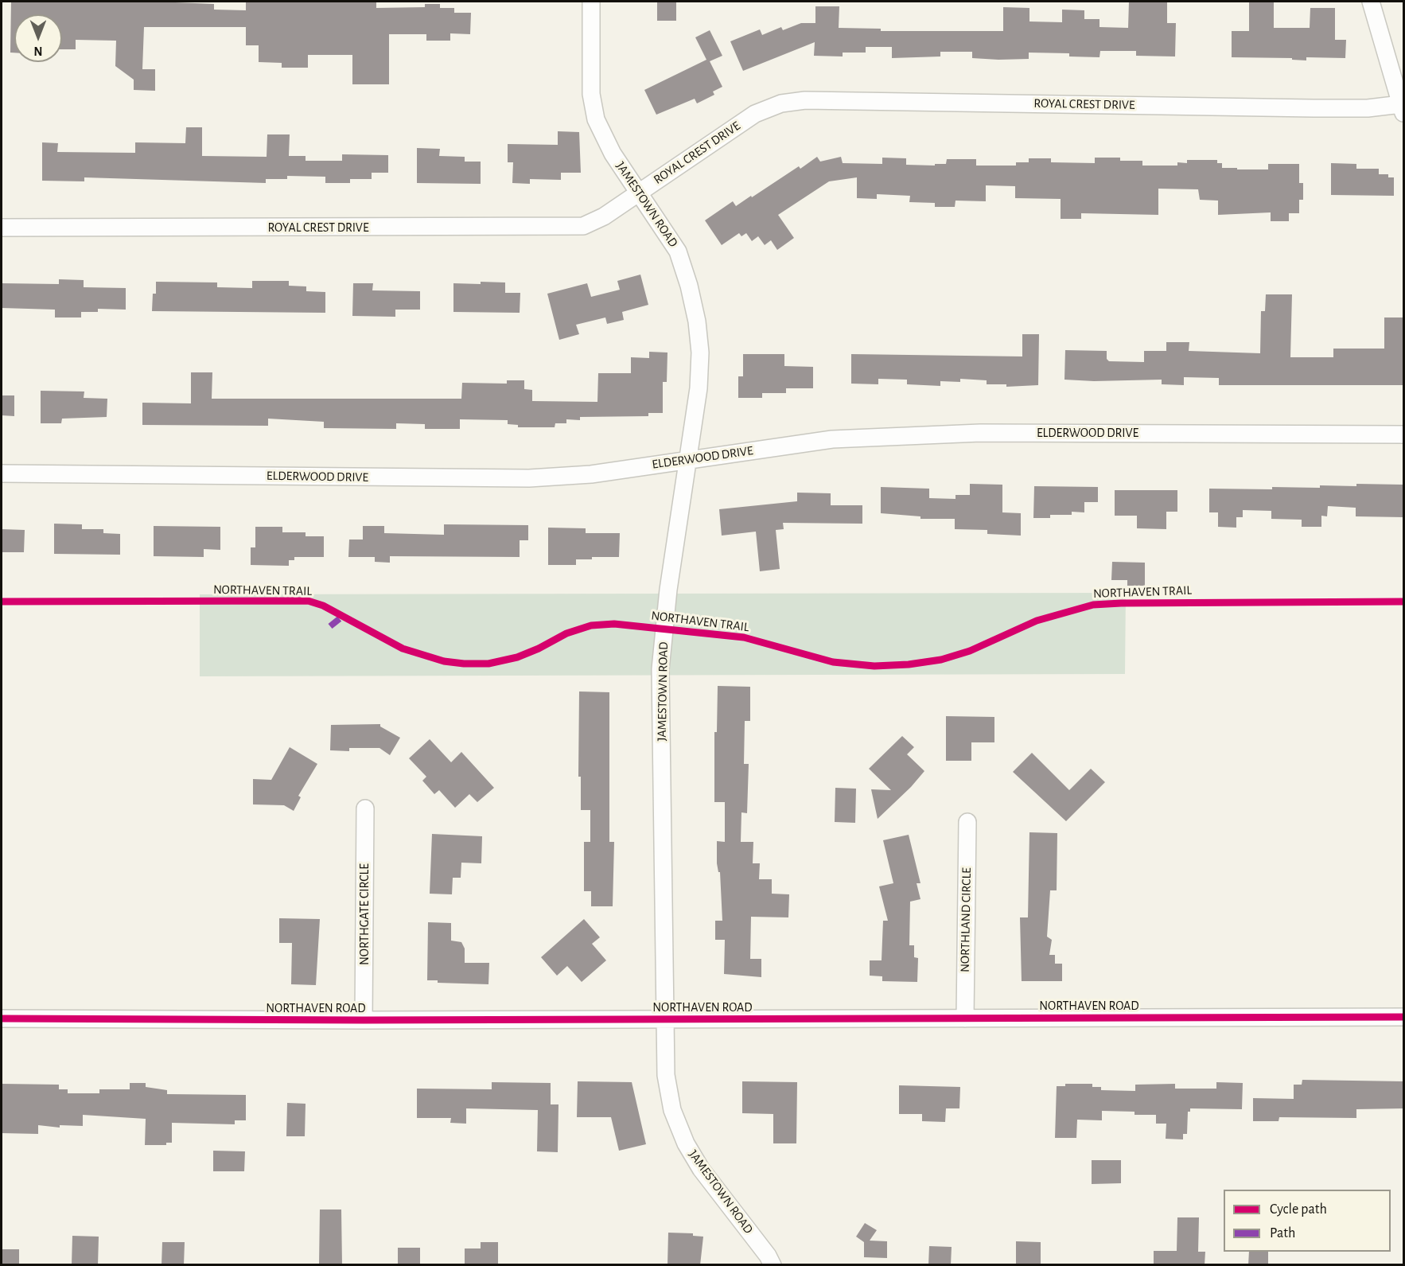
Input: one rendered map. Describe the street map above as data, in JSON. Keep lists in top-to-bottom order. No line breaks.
{"streets":{"street":["ROYAL CREST DRIVE","JAMESTOWN ROAD","ELDERWOOD DRIVE","NORTHGATE CIRCLE","NORTHLAND CIRCLE","NORTHAVEN ROAD"],"cycle path":["NORTHAVEN TRAIL"]},"crossings":[["ROYAL CREST DRIVE","JAMESTOWN ROAD"],["JAMESTOWN ROAD","ELDERWOOD DRIVE"],["JAMESTOWN ROAD","NORTHAVEN ROAD"],["NORTHGATE CIRCLE","NORTHAVEN ROAD"],["NORTHLAND CIRCLE","NORTHAVEN ROAD"]],"legend":["Cycle path","Path"],"north":"bottom"}
